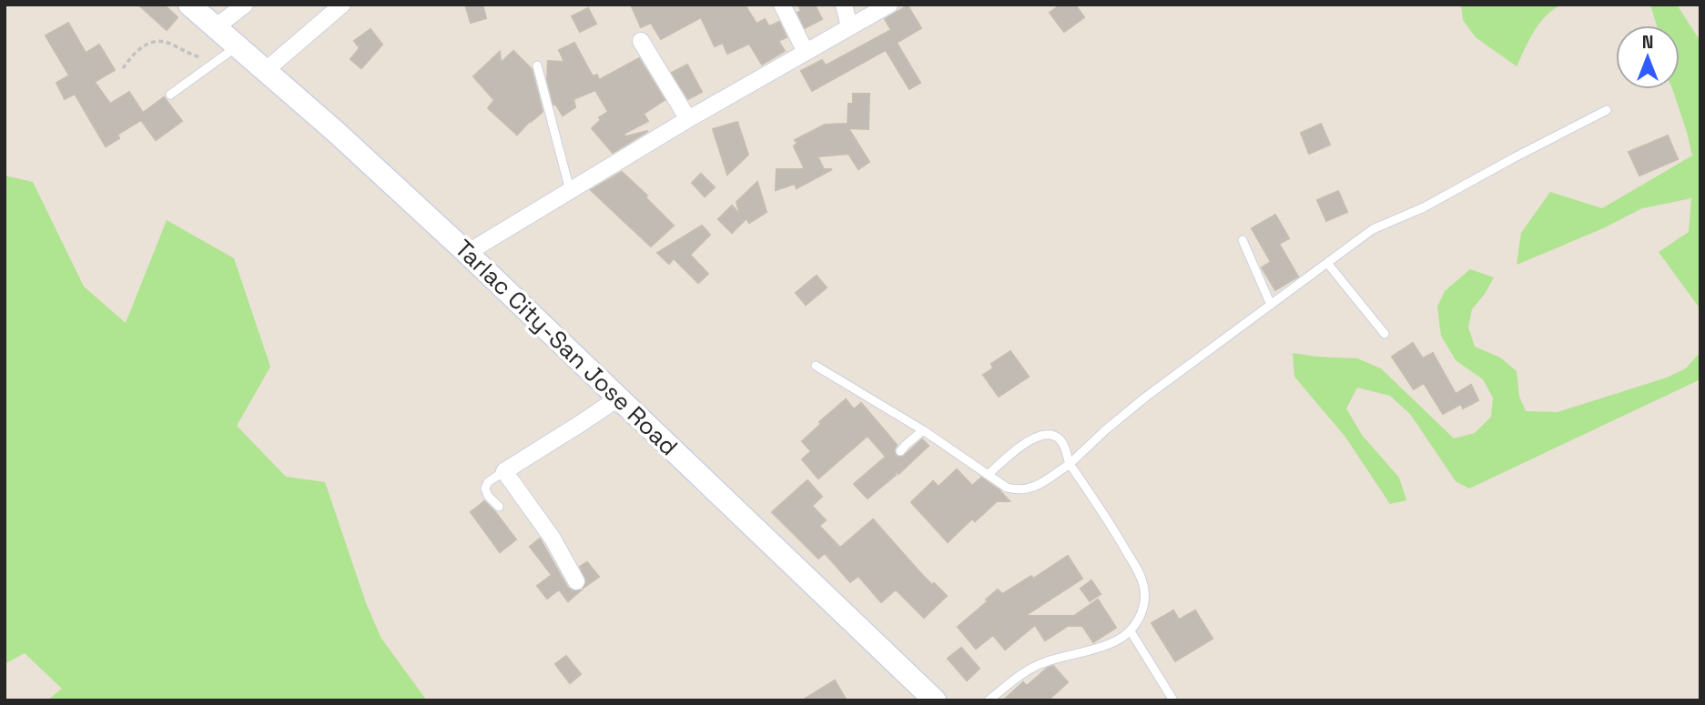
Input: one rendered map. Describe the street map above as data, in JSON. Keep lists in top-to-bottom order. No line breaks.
{"streets":{"main road":["Tarlac City-San Jose Road"]},"north":"top"}
